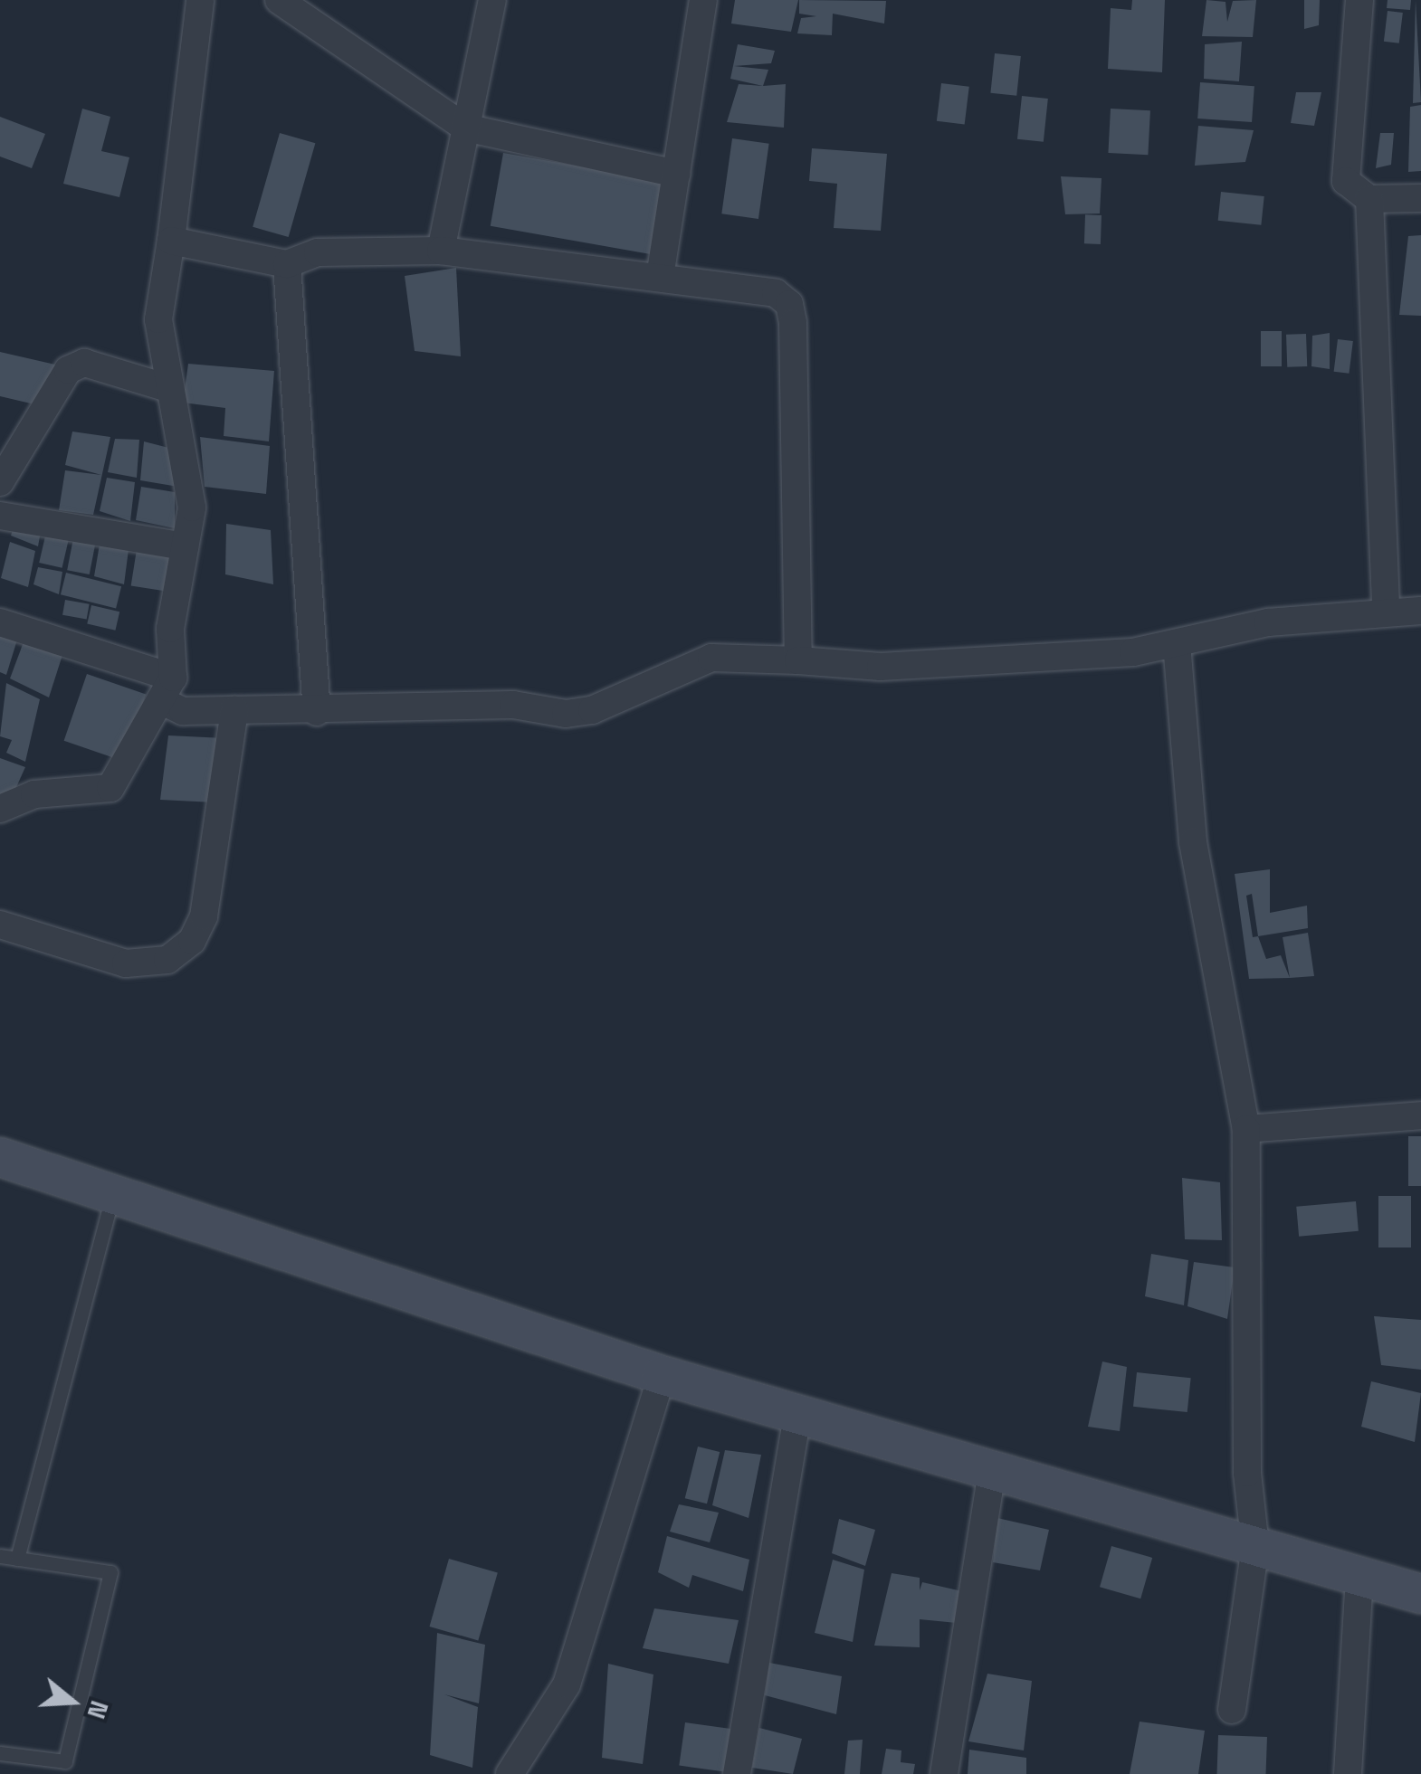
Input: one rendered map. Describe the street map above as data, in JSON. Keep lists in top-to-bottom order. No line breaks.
{"north":"right"}
